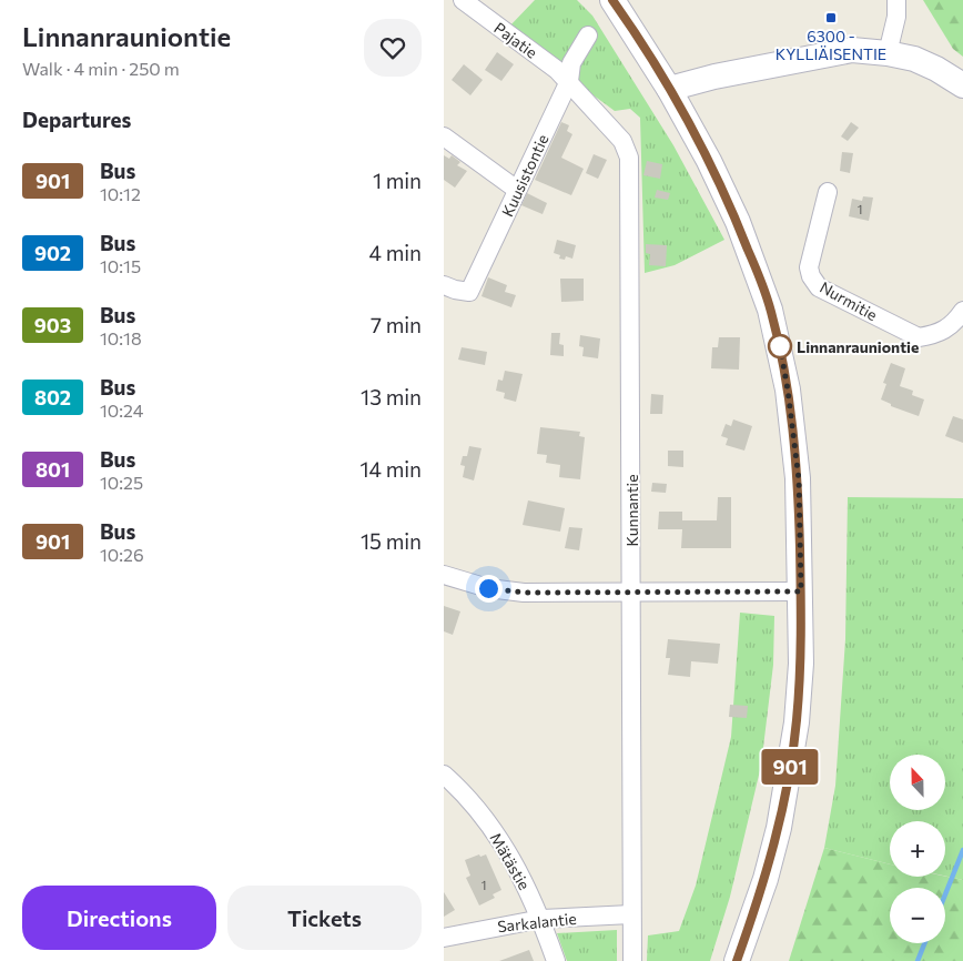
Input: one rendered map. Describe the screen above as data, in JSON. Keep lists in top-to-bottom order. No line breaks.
{"streets":{"street":["Pajatie","Kuusistontie","Nurmitie","Kunnantie","Mätästie","Sarkalantie"]},"crossings":[["Pajatie","Kuusistontie"],["Pajatie","Kunnantie"],["Kuusistontie","Kunnantie"],["Kunnantie","Sarkalantie"],["Mätästie","Sarkalantie"]],"places":{"transit":["6300 - KYLLIÄISENTIE"],"other":["Linnanrauniontie"]},"lines":["bus line 901"],"house_numbers":["1","1"],"north":"top","page":{"heading":[["Linnanrauniontie","Walk · 4 min · 250 m"],"Departures"],"on_map":"901","list":[{"mark":"901","name":"Bus","note":"10:12","value":"1 min"},{"mark":"902","name":"Bus","note":"10:15","value":"4 min"},{"mark":"903","name":"Bus","note":"10:18","value":"7 min"},{"mark":"802","name":"Bus","note":"10:24","value":"13 min"},{"mark":"801","name":"Bus","note":"10:25","value":"14 min"},{"mark":"901","name":"Bus","note":"10:26","value":"15 min"}],"map_buttons":["+","−"],"buttons":["Directions","Tickets"]}}
